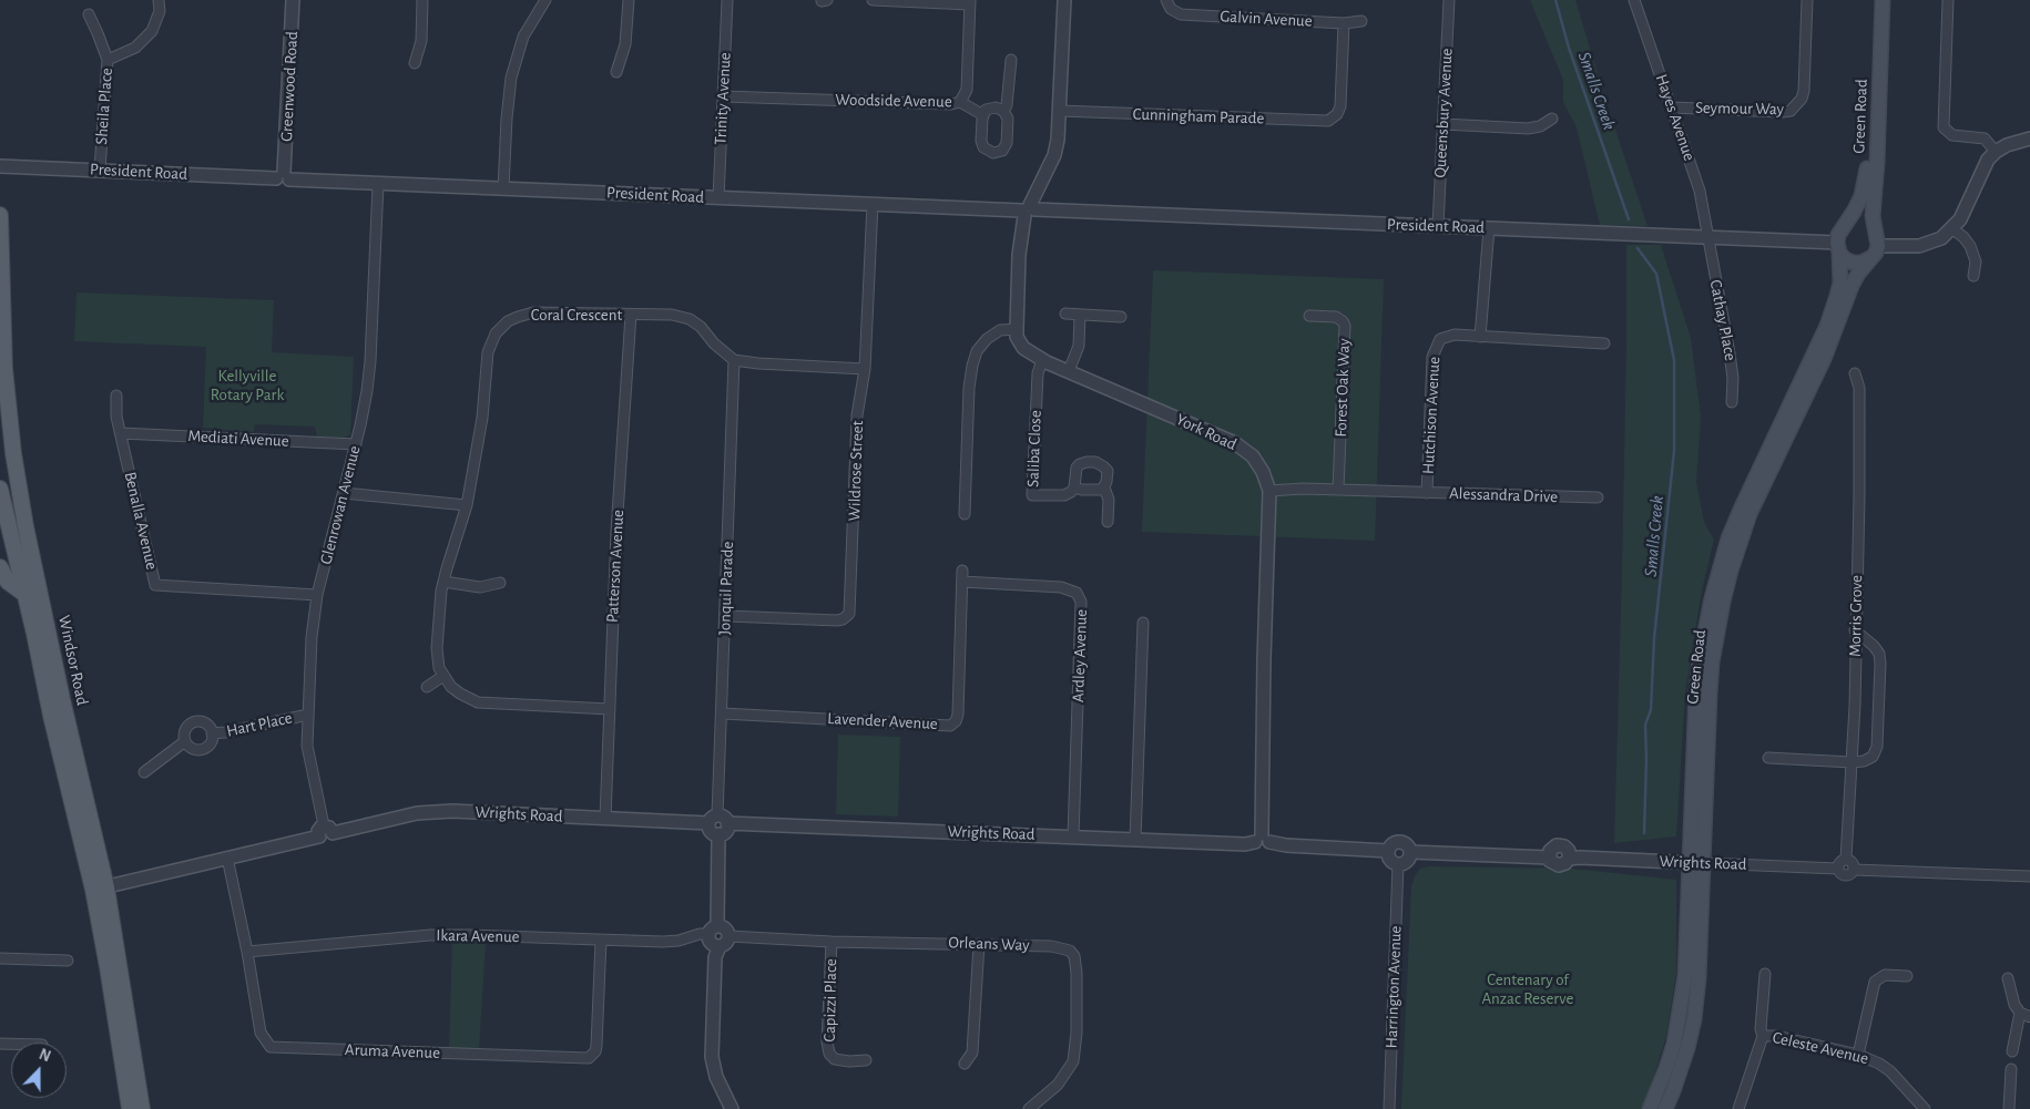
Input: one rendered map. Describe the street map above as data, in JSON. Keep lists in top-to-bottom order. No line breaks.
{"streets":{"main road":["Green Road","Windsor Road"],"street":["Galvin Avenue","Greenwood Road","Trinity Avenue","Woodside Avenue","Sheila Place","Seymour Way","Queensbury Avenue","Cunningham Parade","Hayes Avenue","President Road","Coral Crescent","Cathay Place","Forest Oak Way","Hutchison Avenue","York Road","Mediati Avenue","Saliba Close","Wildrose Street","Alessandra Drive","Glenrowan Avenue","Benalla Avenue","Patterson Avenue","Jonquil Parade","Morris Grove","Ardley Avenue","Lavender Avenue","Hart Place","Wrights Road","Ikara Avenue","Orleans Way","Harrington Avenue","Capizzi Place","Celeste Avenue","Aruma Avenue"]},"crossings":[["Galvin Avenue","Cunningham Parade"],["Greenwood Road","President Road"],["Trinity Avenue","Woodside Avenue"],["Trinity Avenue","President Road"],["Sheila Place","President Road"],["Seymour Way","Hayes Avenue"],["Queensbury Avenue","President Road"],["Green Road","President Road"],["Green Road","Wrights Road"],["Hayes Avenue","President Road"],["Hayes Avenue","Cathay Place"],["President Road","Cathay Place"],["President Road","Wildrose Street"],["President Road","Glenrowan Avenue"],["Coral Crescent","Patterson Avenue"],["Coral Crescent","Jonquil Parade"],["Forest Oak Way","Alessandra Drive"],["Hutchison Avenue","Alessandra Drive"],["York Road","Saliba Close"],["York Road","Alessandra Drive"],["York Road","Wrights Road"],["Mediati Avenue","Glenrowan Avenue"],["Mediati Avenue","Benalla Avenue"],["Wildrose Street","Jonquil Parade"],["Glenrowan Avenue","Benalla Avenue"],["Glenrowan Avenue","Hart Place"],["Glenrowan Avenue","Wrights Road"],["Patterson Avenue","Wrights Road"],["Jonquil Parade","Lavender Avenue"],["Jonquil Parade","Wrights Road"],["Morris Grove","Wrights Road"],["Ardley Avenue","Lavender Avenue"],["Ardley Avenue","Wrights Road"],["Windsor Road","Wrights Road"],["Wrights Road","Harrington Avenue"],["Wrights Road","Aruma Avenue"],["Ikara Avenue","Aruma Avenue"],["Orleans Way","Capizzi Place"]],"water":["Smalls Creek"],"parks":["Kellyville Rotary Park","Centenary of Anzac Reserve"],"north":"top"}
